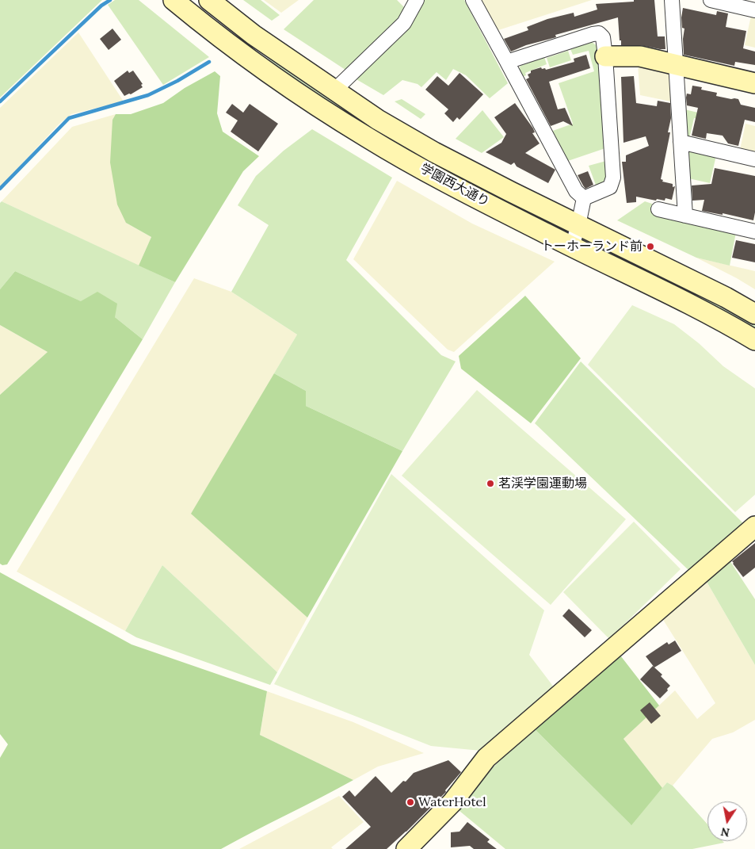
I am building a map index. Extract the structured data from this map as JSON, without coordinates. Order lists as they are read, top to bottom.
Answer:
{
  "streets": {
    "main road": ["学園西大通り"]
  },
  "places": ["トーホーランド前", "茗渓学園運動場", "WaterHotel"],
  "north": "bottom"
}
